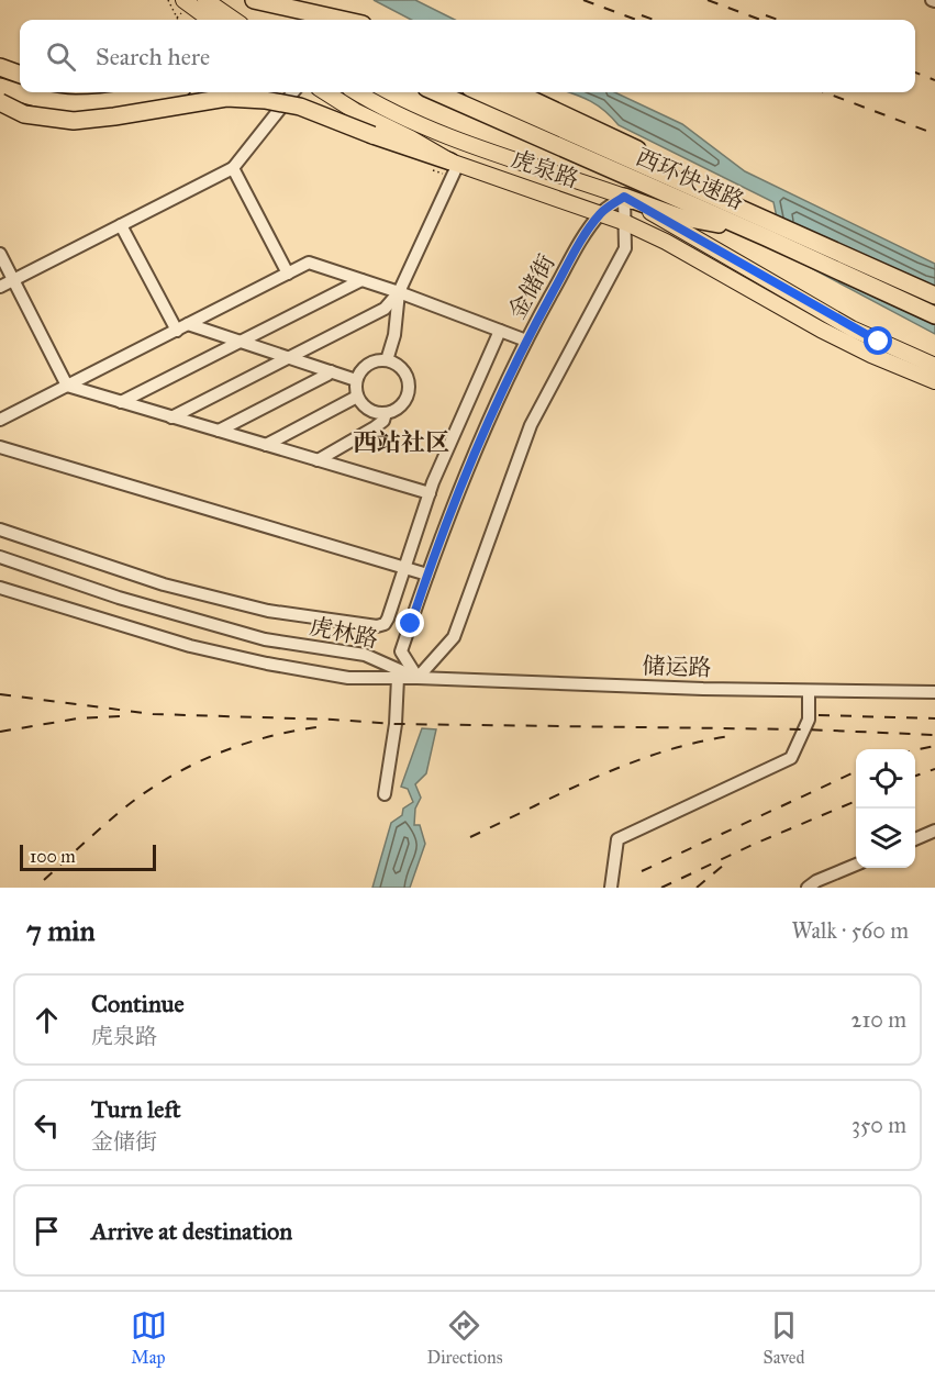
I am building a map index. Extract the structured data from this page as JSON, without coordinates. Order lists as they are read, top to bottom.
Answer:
{
  "streets": {
    "highway": ["西环快速路"],
    "main road": ["虎泉路"],
    "street": ["金储街", "虎林路", "储运路"]
  },
  "crossings": [
    ["虎泉路", "金储街"],
    ["金储街", "虎林路"],
    ["金储街", "储运路"],
    ["虎林路", "储运路"]
  ],
  "districts": ["西站社区"],
  "scale_bar": "100 m",
  "page": {
    "search": "Search here",
    "scale": "100 m",
    "heading": ["7 min", "Walk · 560 m"],
    "list": [
      ["Continue", "虎泉路", "210 m"],
      ["Turn left", "金储街", "350 m"],
      "Arrive at destination"
    ],
    "nav": ["Map", "Directions", "Saved"]
  }
}
